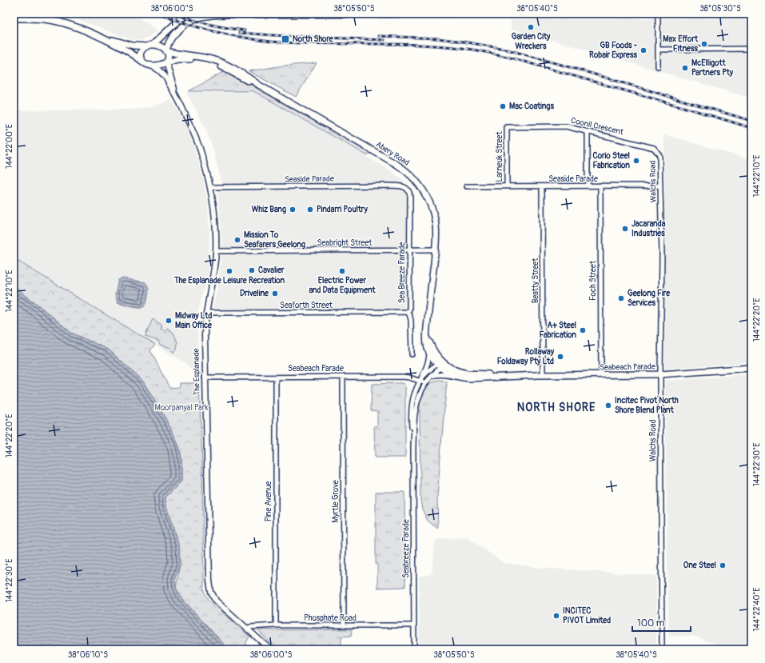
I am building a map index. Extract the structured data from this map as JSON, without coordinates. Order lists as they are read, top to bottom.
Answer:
{
  "streets": {
    "main road": ["Abery Road", "Seabeach Parade"],
    "street": [
      "Coonil Crescent",
      "Larneuk Street",
      "Seaside Parade",
      "Walchs Road",
      "Seabright Street",
      "Sea Breeze Parade",
      "Beatty Street",
      "Foch Street",
      "Seaforth Street",
      "The Esplanade",
      "Pine Avenue",
      "Myrtle Grove",
      "Seabreeze Parade",
      "Phosphate Road"
    ]
  },
  "crossings": [
    ["Coonil Crescent", "Larneuk Street"],
    ["Coonil Crescent", "Walchs Road"],
    ["Abery Road", "Seabright Street"],
    ["Abery Road", "Seabeach Parade"],
    ["Abery Road", "The Esplanade"],
    ["Abery Road", "Seabreeze Parade"],
    ["Larneuk Street", "Seaside Parade"],
    ["Seaside Parade", "Walchs Road"],
    ["Seaside Parade", "Sea Breeze Parade"],
    ["Seaside Parade", "Beatty Street"],
    ["Seaside Parade", "Foch Street"],
    ["Seaside Parade", "The Esplanade"],
    ["Walchs Road", "Seabeach Parade"],
    ["Seabright Street", "Sea Breeze Parade"],
    ["Seabright Street", "The Esplanade"],
    ["Sea Breeze Parade", "Seaforth Street"],
    ["Beatty Street", "Seabeach Parade"],
    ["Foch Street", "Seabeach Parade"],
    ["Seaforth Street", "The Esplanade"],
    ["Seabeach Parade", "The Esplanade"],
    ["Seabeach Parade", "Pine Avenue"],
    ["Seabeach Parade", "Myrtle Grove"],
    ["Seabeach Parade", "Seabreeze Parade"],
    ["The Esplanade", "Phosphate Road"],
    ["Pine Avenue", "Phosphate Road"],
    ["Myrtle Grove", "Phosphate Road"],
    ["Seabreeze Parade", "Phosphate Road"]
  ],
  "districts": ["NORTH SHORE"],
  "parks": ["Moorpanyal Park"],
  "places": {
    "other": [
      "Garden City Wreckers",
      "Max Effort Fitness",
      "GB Foods - Robair Express",
      "McElligott Partners Pty",
      "Mac Coatings",
      "Corio Steel Fabrication",
      "Whiz Bang",
      "Pindarri Poultry",
      "Jacaranda Industries",
      "Mission To Seafarers Geelong",
      "Cavalier",
      "The Esplanade Leisure Recreation",
      "Electric Power and Data Equipment",
      "Driveline",
      "Geelong Fire Services",
      "Midway Ltd Main Office",
      "A+ Steel Fabrication",
      "Rollaway Foldaway Pty Ltd",
      "Incitec Pivot North Shore Blend Plant",
      "One Steel",
      "INCITEC PIVOT Limited"
    ],
    "transit": ["North Shore"]
  },
  "scale_bar": "100 m",
  "coordinates": [
    "38°06'00\"S",
    "38°05'50\"S",
    "38°05'40\"S",
    "38°05'30\"S",
    "144°22'00\"E",
    "144°22'10\"E",
    "144°22'20\"E",
    "144°22'30\"E",
    "144°22'40\"E",
    "38°06'10\"S"
  ]
}
